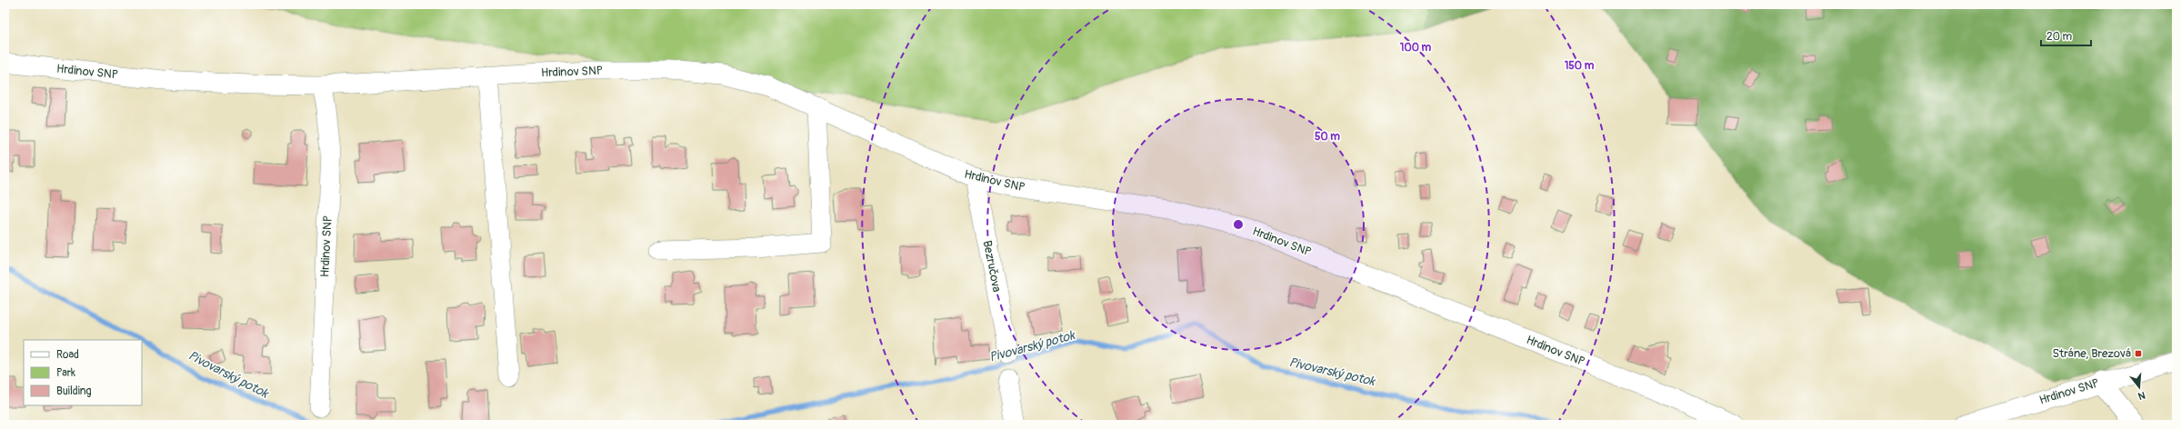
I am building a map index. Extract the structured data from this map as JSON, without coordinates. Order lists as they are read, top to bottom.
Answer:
{
  "streets": {
    "street": ["Hrdinov SNP", "Bezručova"]
  },
  "crossings": [
    ["Hrdinov SNP", "Bezručova"]
  ],
  "water": ["Pivovarský potok"],
  "places": {
    "transit": ["Stráne, Brezová"]
  },
  "legend": ["Road", "Park", "Building"],
  "scale_bar": "20 m",
  "north": "bottom",
  "rings": ["100 m", "150 m", "50 m"]
}
